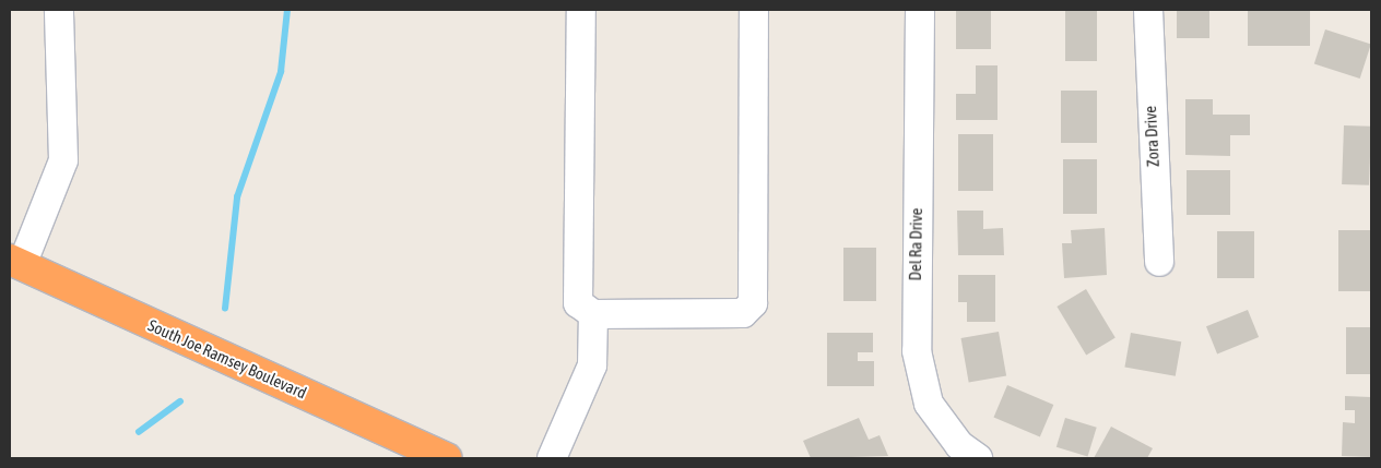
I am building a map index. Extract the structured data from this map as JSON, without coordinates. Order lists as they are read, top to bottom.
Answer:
{
  "streets": {
    "highway": ["South Joe Ramsey Boulevard"],
    "street": ["Zora Drive", "Del Ra Drive"]
  }
}
